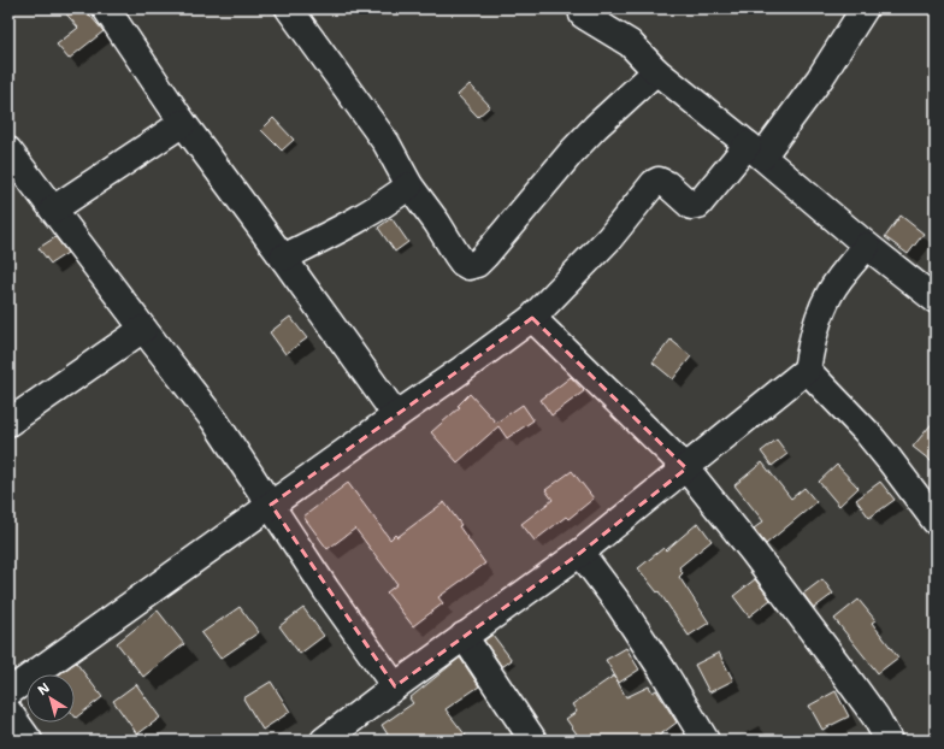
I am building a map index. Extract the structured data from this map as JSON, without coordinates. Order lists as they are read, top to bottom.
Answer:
{
  "north": "top left"
}
